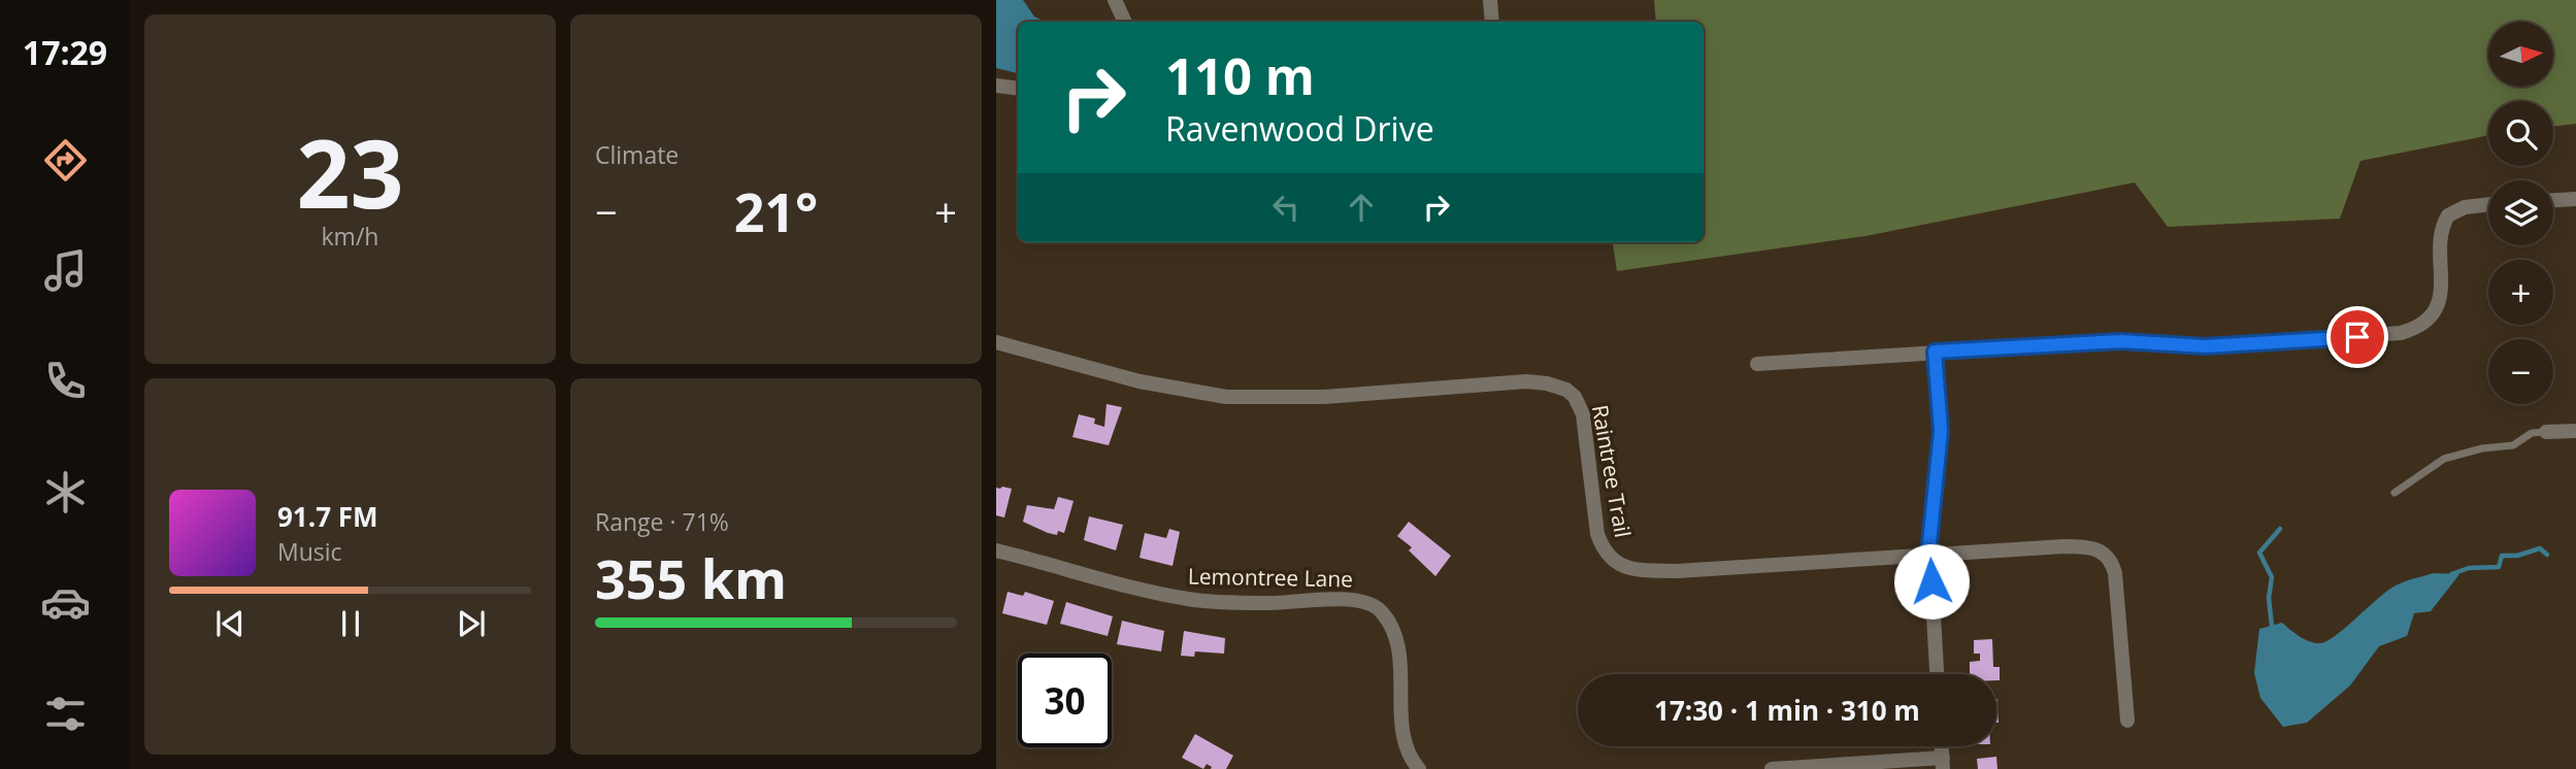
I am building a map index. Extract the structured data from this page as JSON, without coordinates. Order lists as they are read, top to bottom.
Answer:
{
  "streets": {
    "street": ["Raintree Trail", "Lemontree Lane"]
  },
  "north": "right",
  "page": {
    "tabs": "17:29",
    "tile": [
      ["23", "km/h"],
      "Climate",
      ["Range · 71%", "355 km"]
    ],
    "map_buttons": ["+", "−"],
    "turn": ["110 m", "Ravenwood Drive"],
    "heat": ["−", "21°", "+"],
    "song": ["91.7 FM", "Music"],
    "limit": "30",
    "trip": "17:30 · 1 min · 310 m"
  }
}
